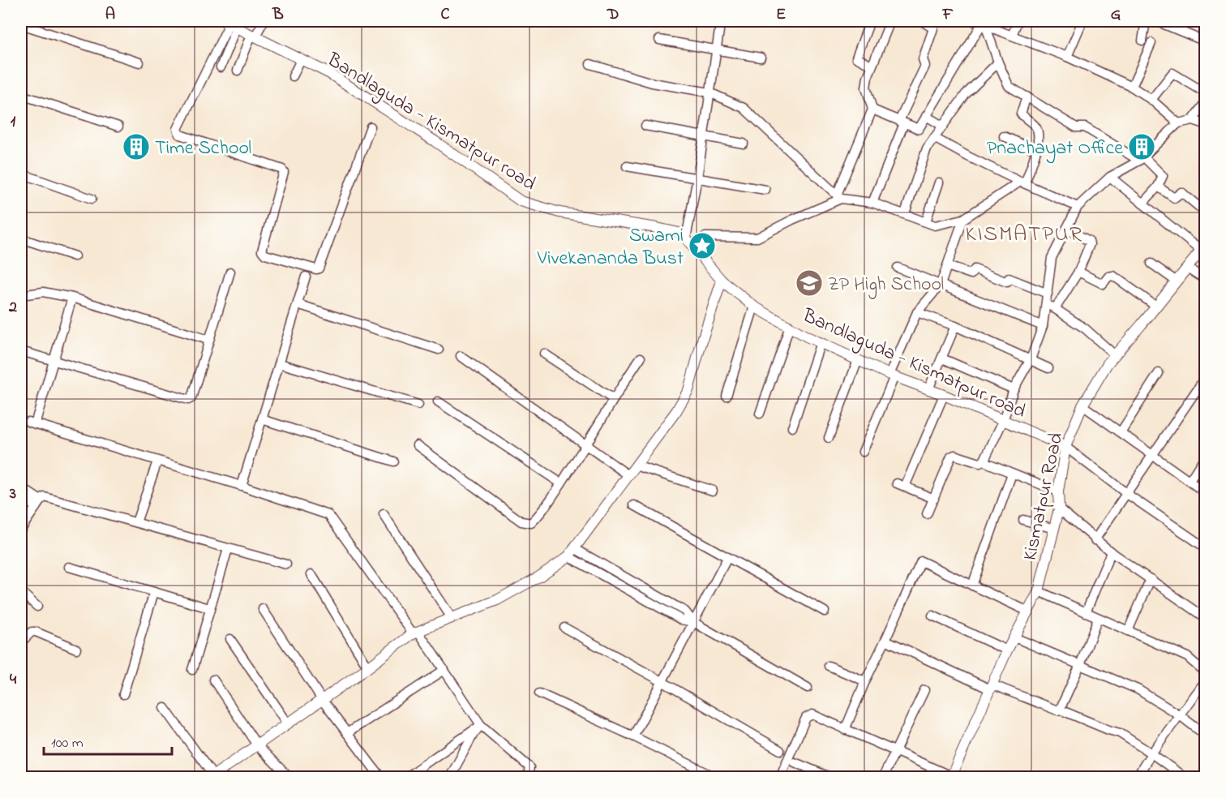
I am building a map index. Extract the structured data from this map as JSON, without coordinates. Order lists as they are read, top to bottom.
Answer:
{
  "streets": {
    "street": ["Bandlaguda - Kismatpur road", "Kismatpur Road"]
  },
  "crossings": [
    ["Bandlaguda - Kismatpur road", "Kismatpur Road"]
  ],
  "districts": ["KISMATPUR"],
  "places": {
    "building": ["Time School", "Pnachayat Office"],
    "place": ["Swami Vivekananda Bust"],
    "school or university": ["ZP High School"]
  },
  "scale_bar": "100 m",
  "grid": {
    "columns": [
      "A",
      "B",
      "C",
      "D",
      "E",
      "F",
      "G"
    ],
    "rows": [
      "1",
      "2",
      "3",
      "4"
    ]
  }
}
